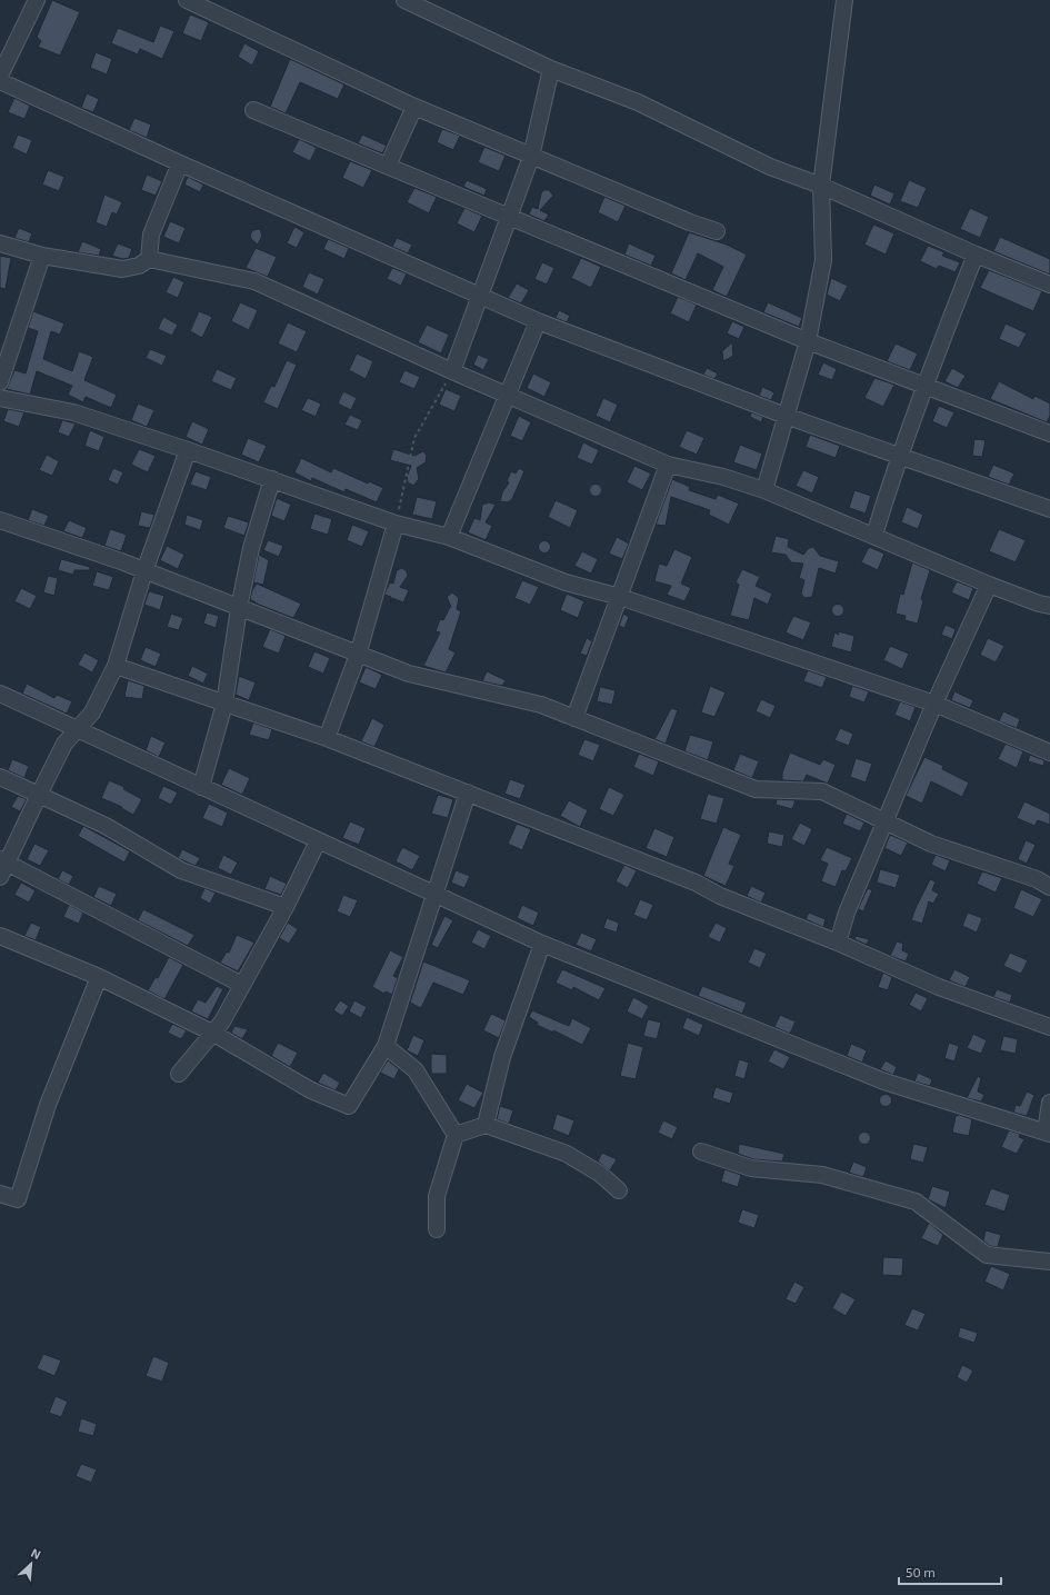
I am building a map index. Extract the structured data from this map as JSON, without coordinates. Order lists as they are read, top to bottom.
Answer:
{
  "scale_bar": "50 m",
  "north": "top right"
}
